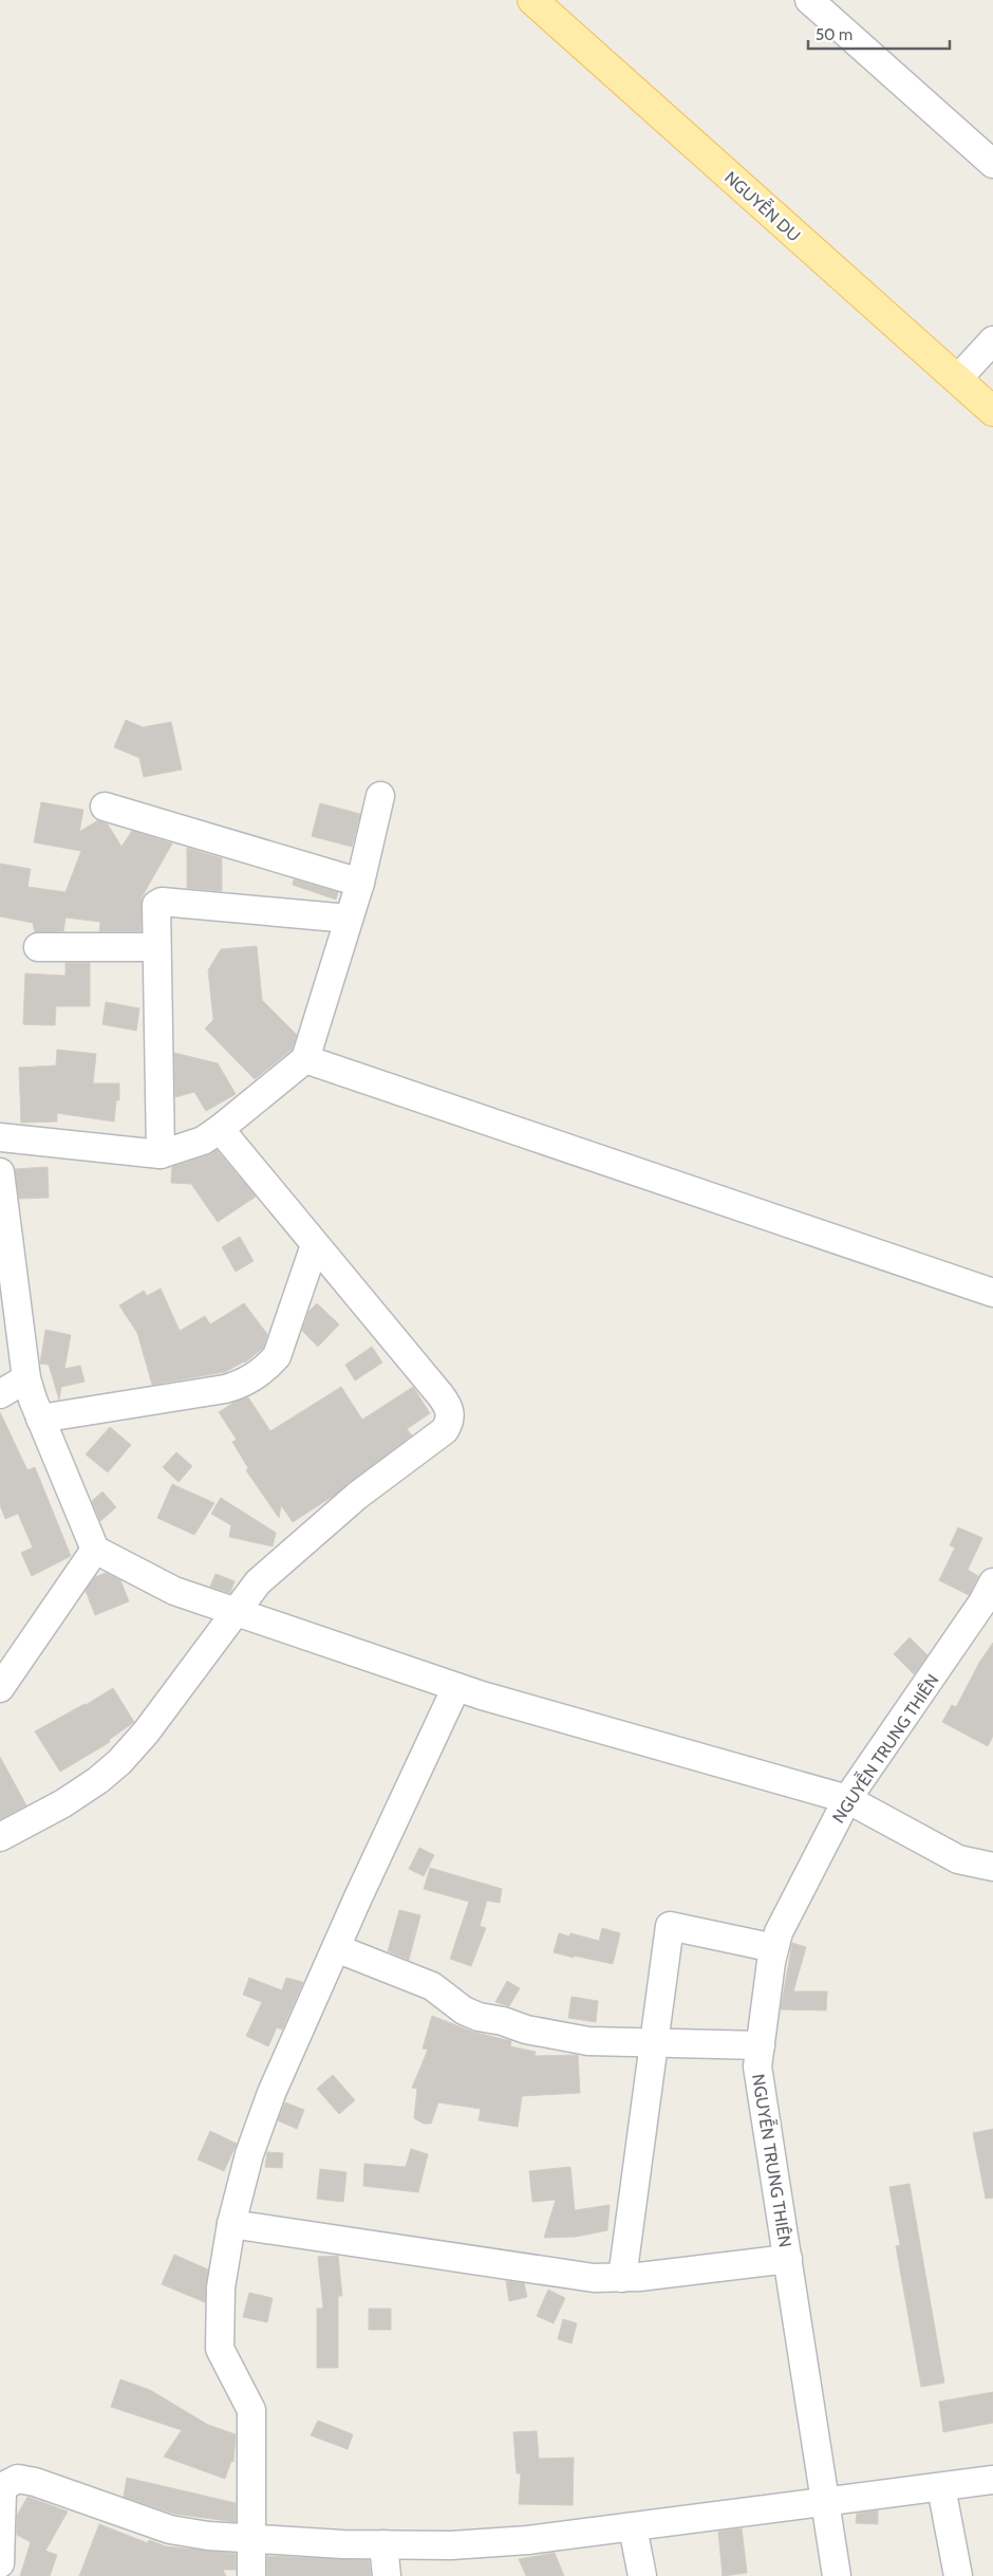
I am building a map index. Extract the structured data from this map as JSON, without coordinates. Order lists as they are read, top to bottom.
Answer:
{
  "streets": {
    "main road": ["NGUYỄN DU"],
    "street": ["NGUYỄN TRUNG THIÊN"]
  },
  "scale_bar": "50 m"
}
